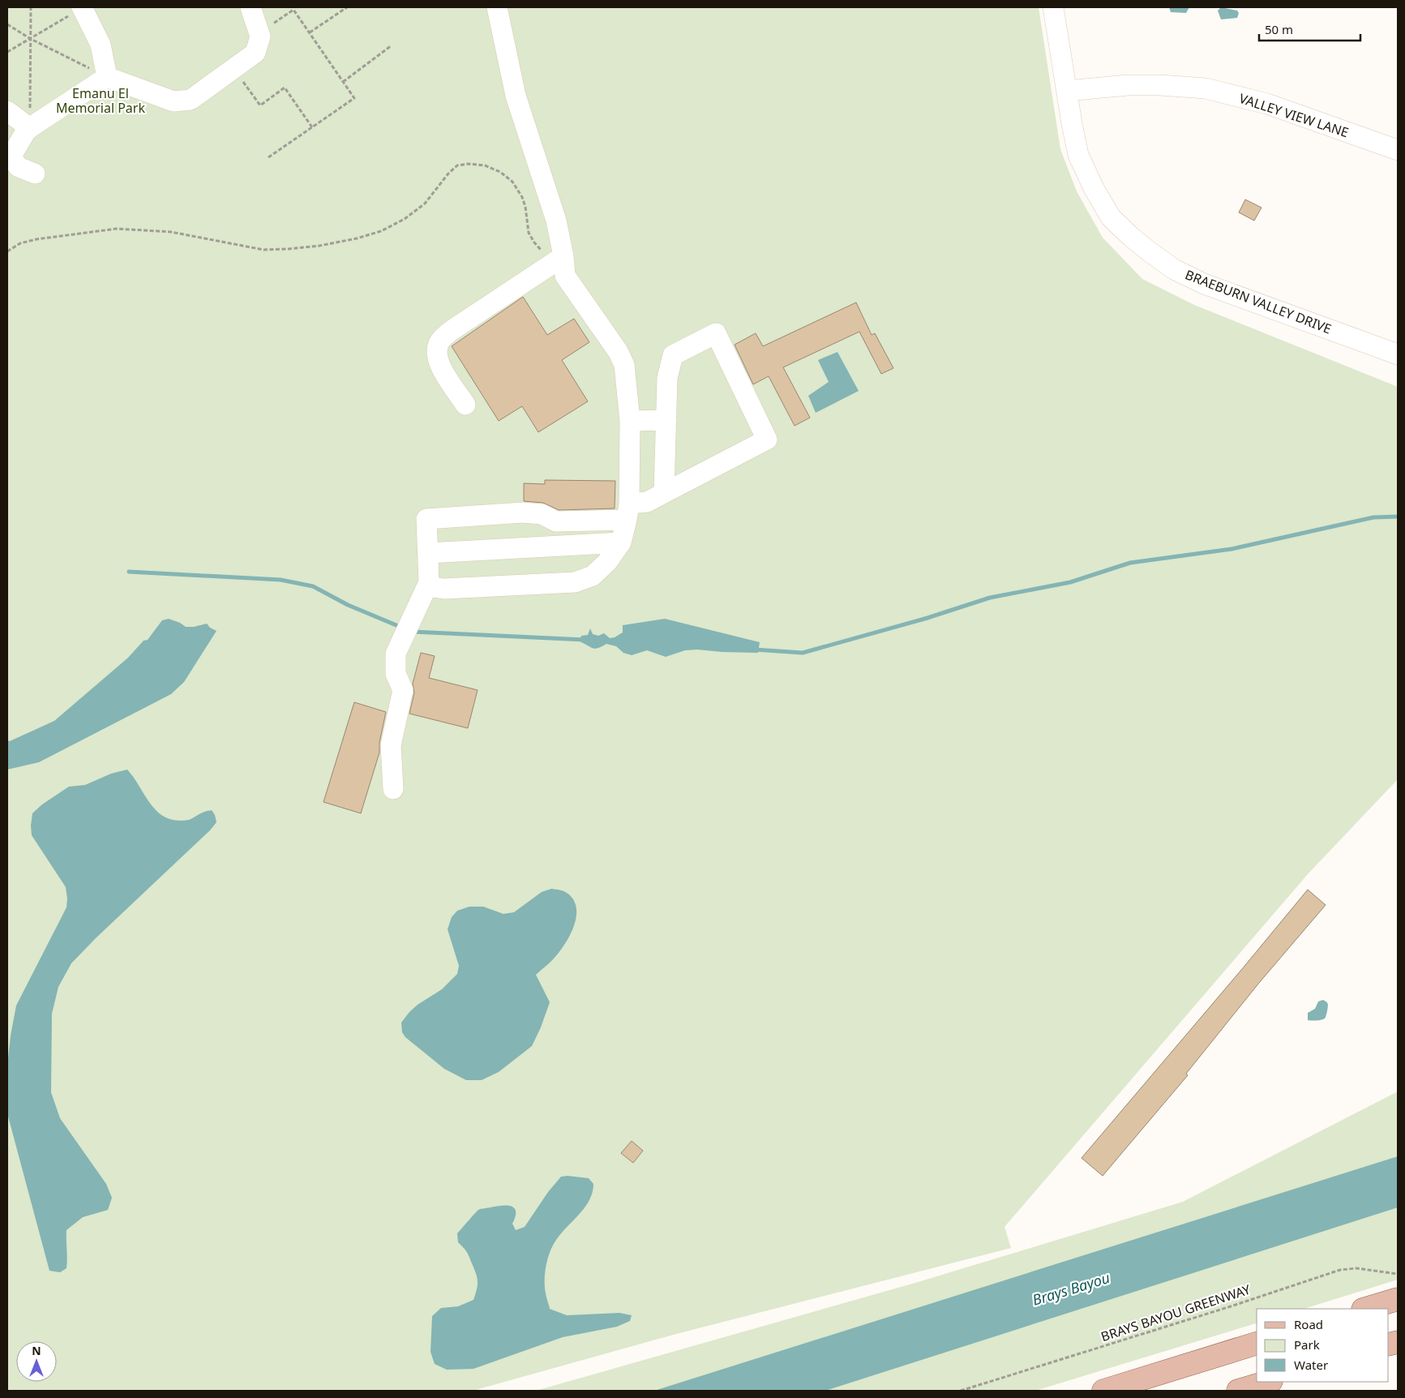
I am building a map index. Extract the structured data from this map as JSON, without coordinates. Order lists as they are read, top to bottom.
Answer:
{
  "streets": {
    "street": ["VALLEY VIEW LANE", "BRAEBURN VALLEY DRIVE"],
    "path": ["BRAYS BAYOU GREENWAY"]
  },
  "crossings": [
    ["VALLEY VIEW LANE", "BRAEBURN VALLEY DRIVE"]
  ],
  "water": ["Brays Bayou"],
  "parks": ["Emanu El Memorial Park"],
  "legend": ["Road", "Park", "Water"],
  "scale_bar": "50 m",
  "north": "top"
}
